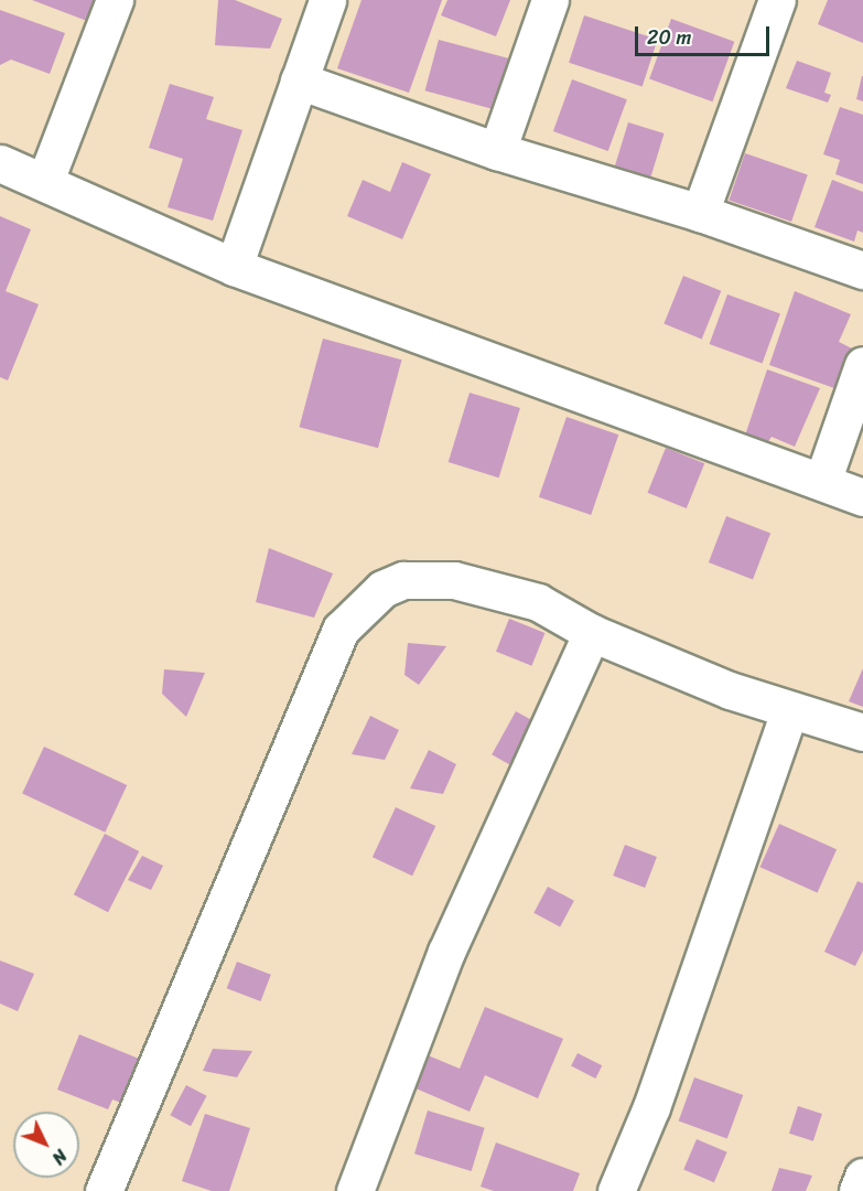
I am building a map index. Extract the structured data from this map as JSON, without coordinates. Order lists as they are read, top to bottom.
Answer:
{
  "scale_bar": "20 m",
  "north": "bottom right"
}
